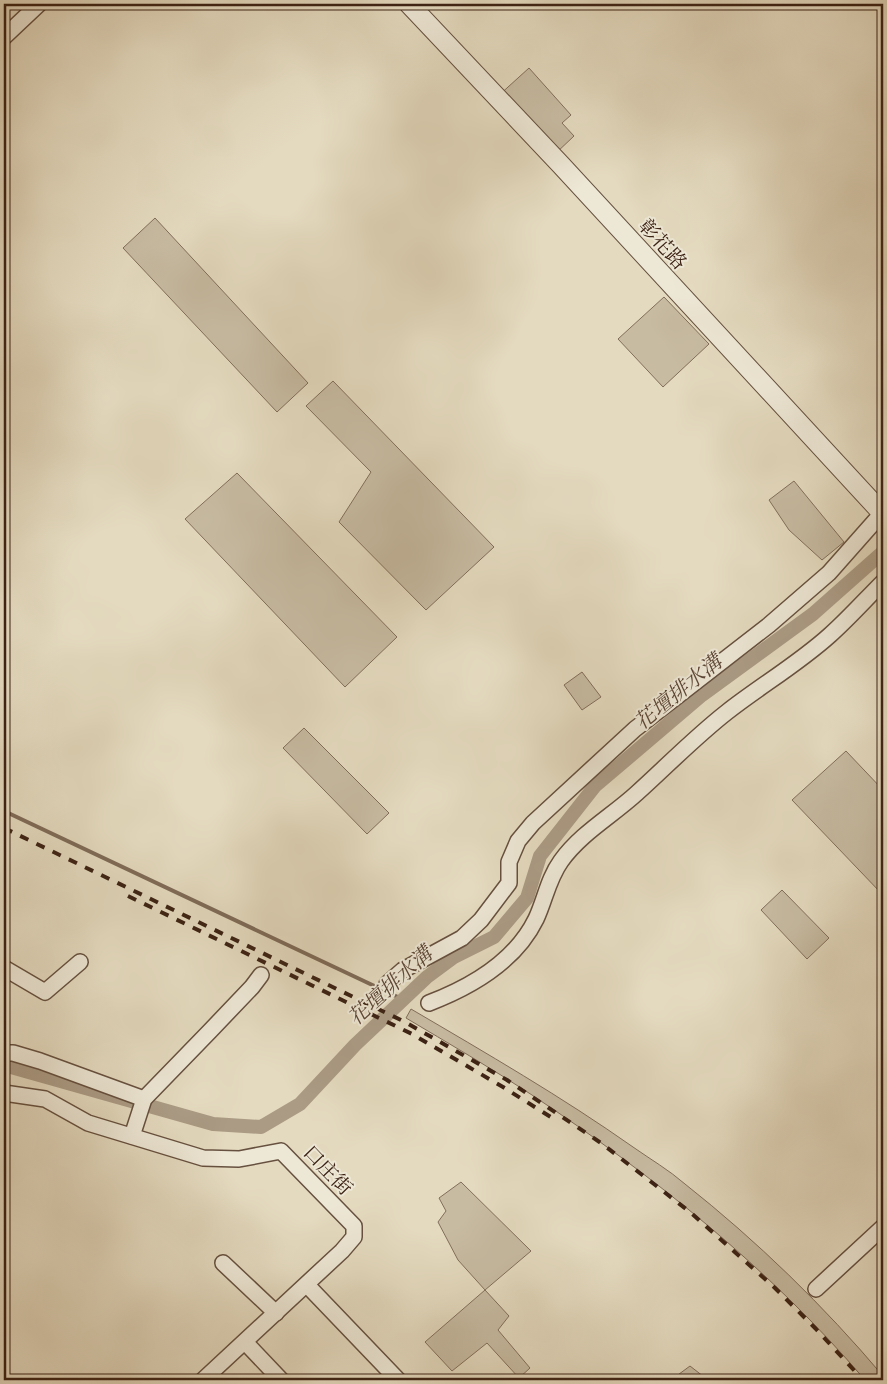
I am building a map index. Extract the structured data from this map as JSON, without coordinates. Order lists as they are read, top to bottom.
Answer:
{
  "streets": {
    "street": ["彰花路", "口庄街"]
  },
  "water": ["花壇排水溝"]
}
